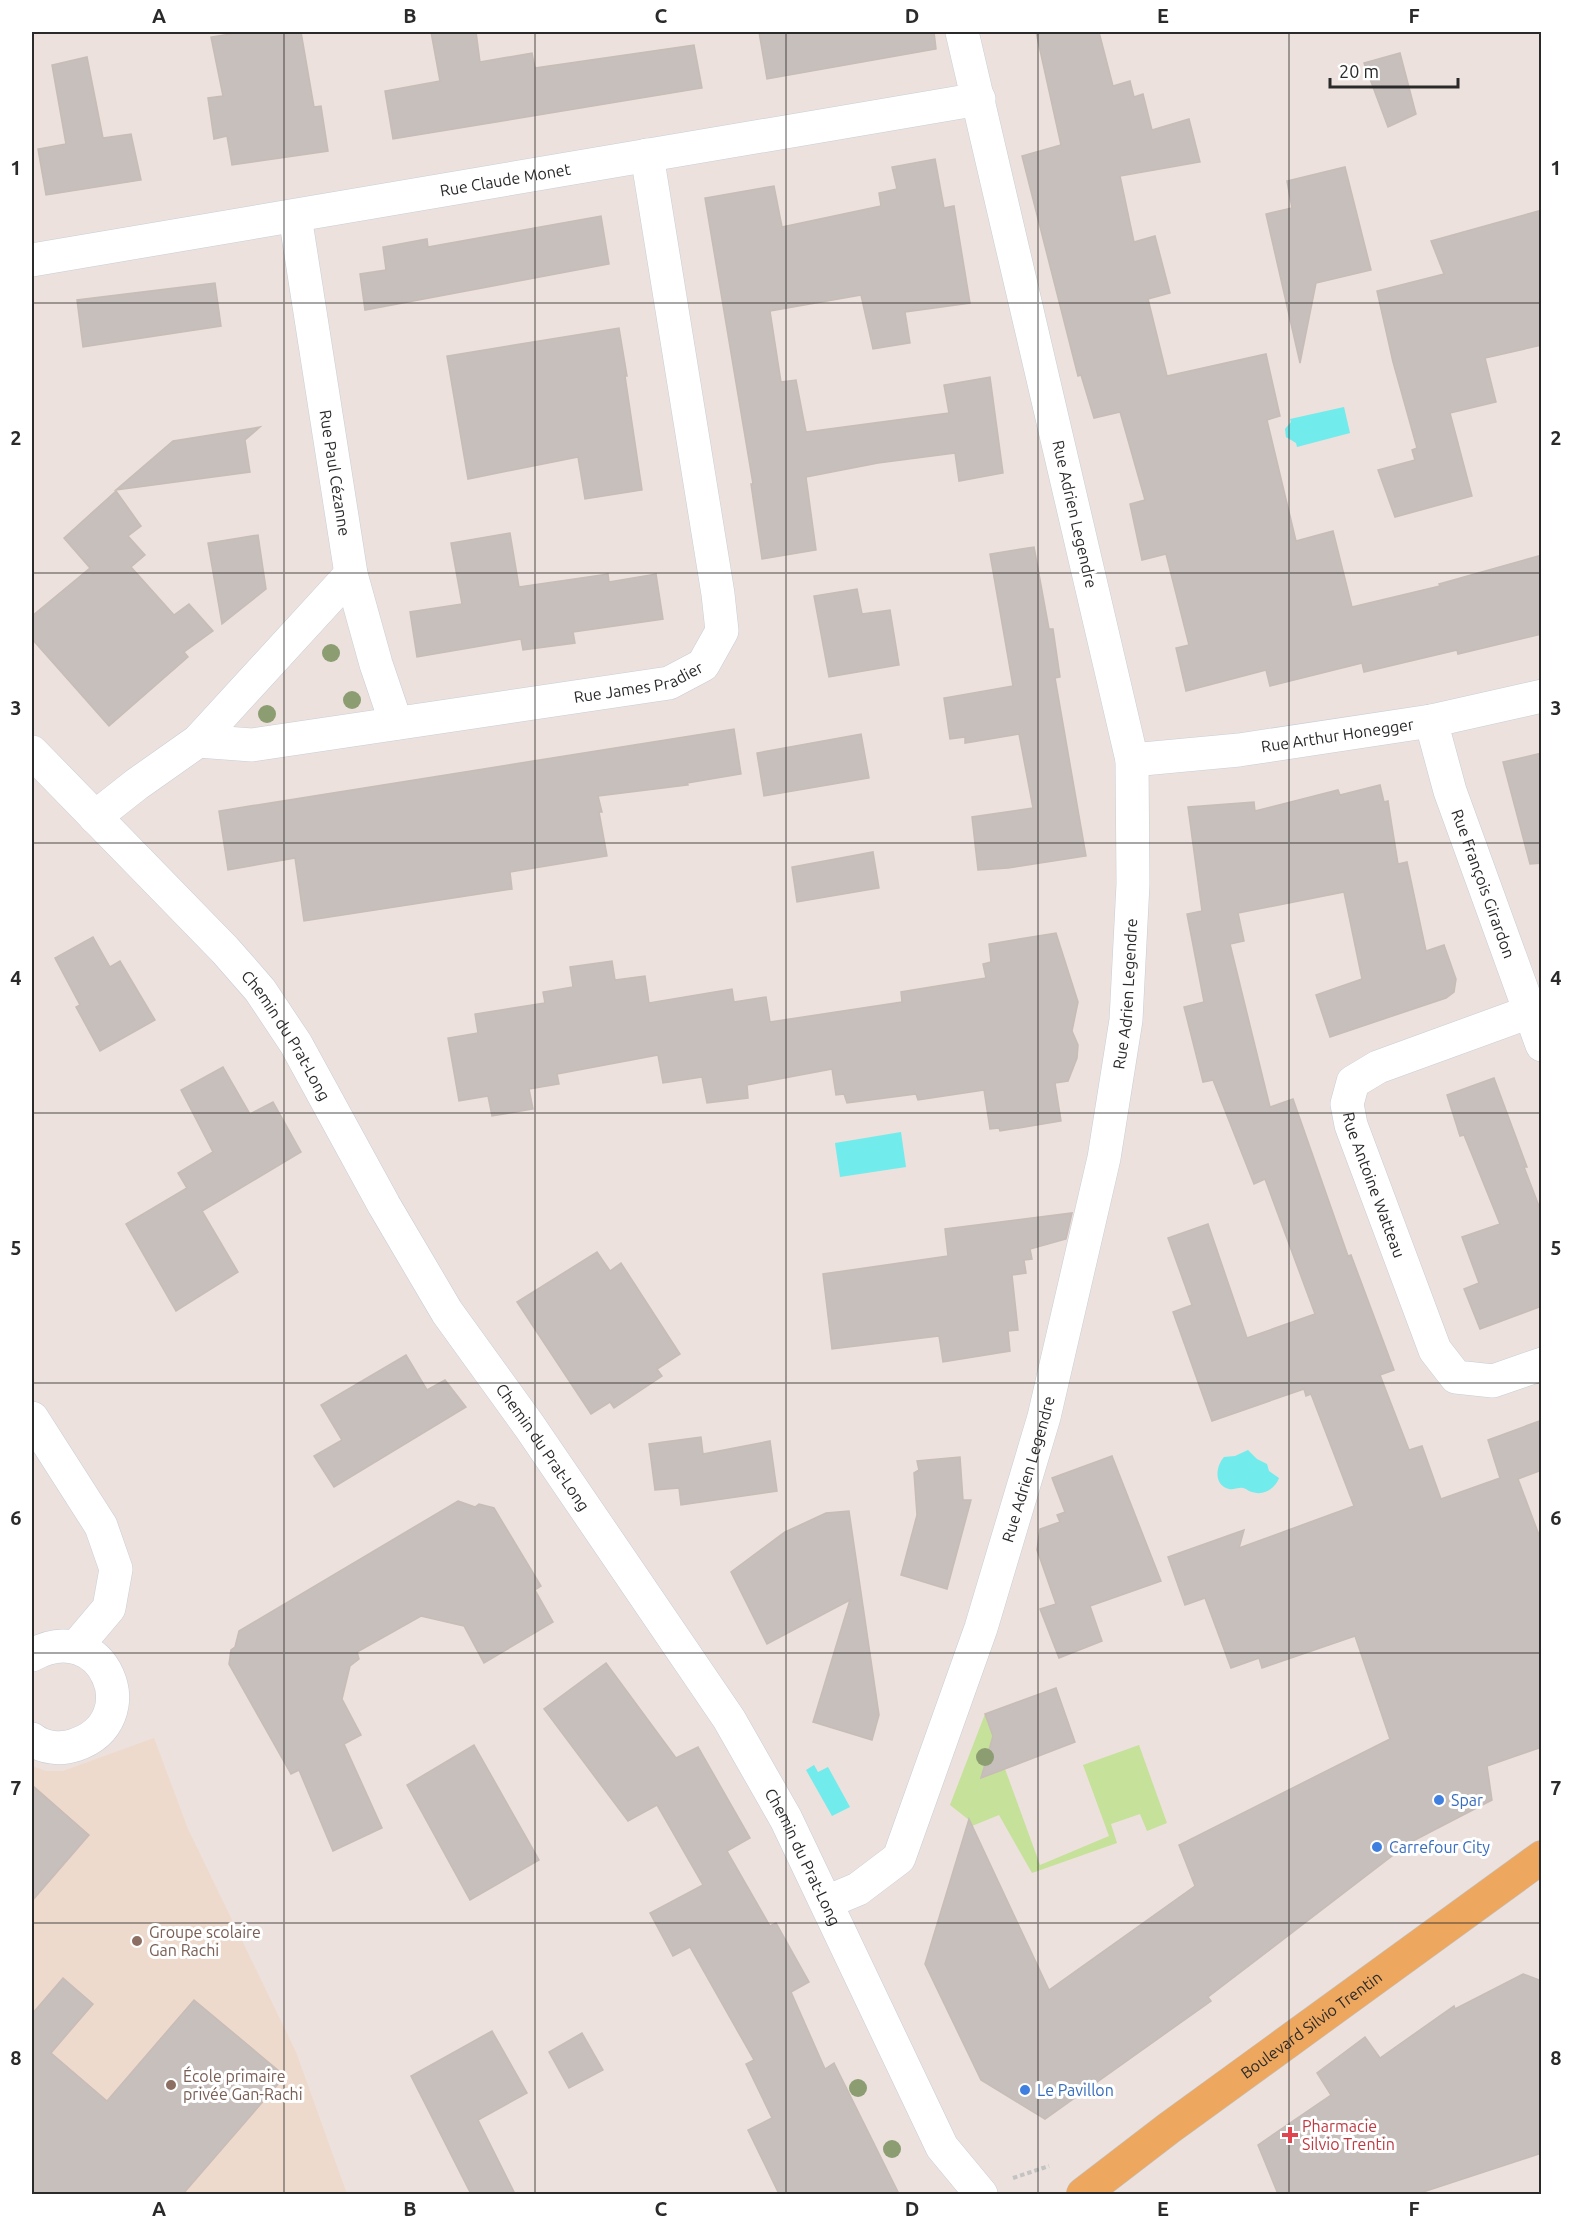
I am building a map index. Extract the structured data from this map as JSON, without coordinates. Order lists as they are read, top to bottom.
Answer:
{
  "streets": {
    "main road": ["Boulevard Silvio Trentin"],
    "street": [
      "Rue Claude Monet",
      "Rue Paul Cézanne",
      "Rue Adrien Legendre",
      "Rue James Pradier",
      "Rue Arthur Honegger",
      "Rue François Girardon",
      "Chemin du Prat-Long",
      "Rue Antoine Watteau"
    ]
  },
  "crossings": [
    ["Rue Claude Monet", "Rue Paul Cézanne"],
    ["Rue Claude Monet", "Rue Adrien Legendre"],
    ["Rue Claude Monet", "Rue James Pradier"],
    ["Rue Paul Cézanne", "Rue James Pradier"],
    ["Rue Adrien Legendre", "Rue Arthur Honegger"],
    ["Rue Adrien Legendre", "Chemin du Prat-Long"],
    ["Rue Arthur Honegger", "Rue François Girardon"],
    ["Rue François Girardon", "Rue Antoine Watteau"]
  ],
  "places": {
    "other": [
      "Spar",
      "Carrefour City",
      "Groupe scolaire Gan Rachi",
      "École primaire privée Gan-Rachi",
      "Le Pavillon"
    ],
    "health": ["Pharmacie Silvio Trentin"]
  },
  "scale_bar": "20 m",
  "grid": {
    "columns": [
      "A",
      "B",
      "C",
      "D",
      "E",
      "F"
    ],
    "rows": [
      "1",
      "2",
      "3",
      "4",
      "5",
      "6",
      "7",
      "8"
    ]
  }
}
